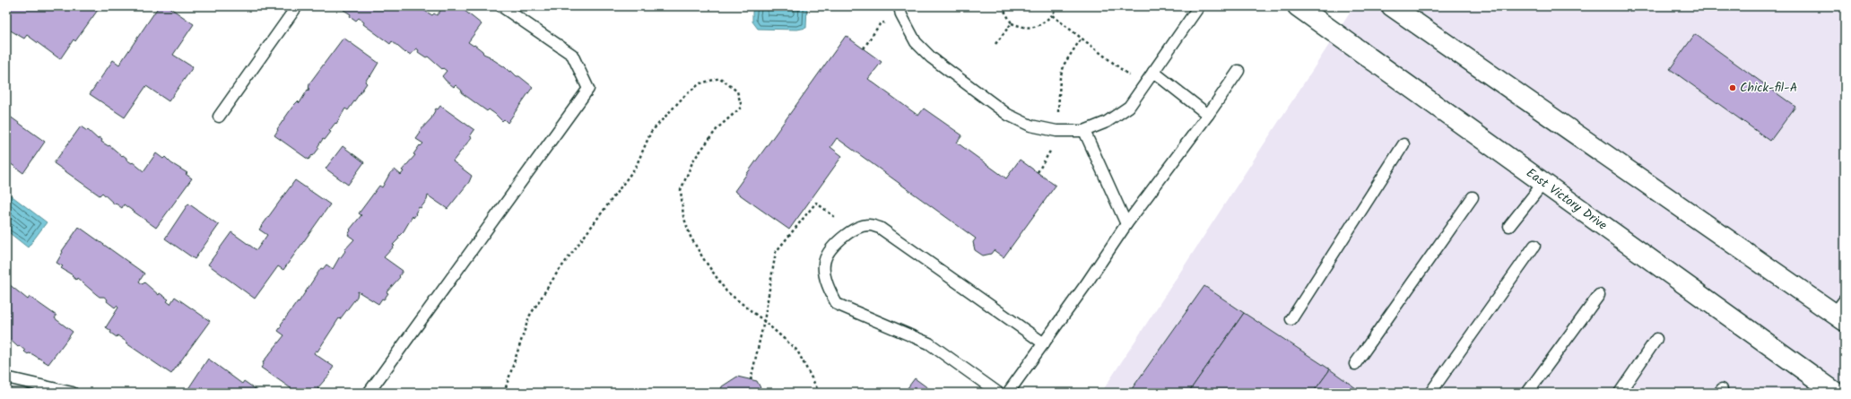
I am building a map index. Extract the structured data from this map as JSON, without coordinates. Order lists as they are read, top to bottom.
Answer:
{
  "streets": {
    "main road": ["East Victory Drive"]
  },
  "places": ["Chick-fil-A"]
}
